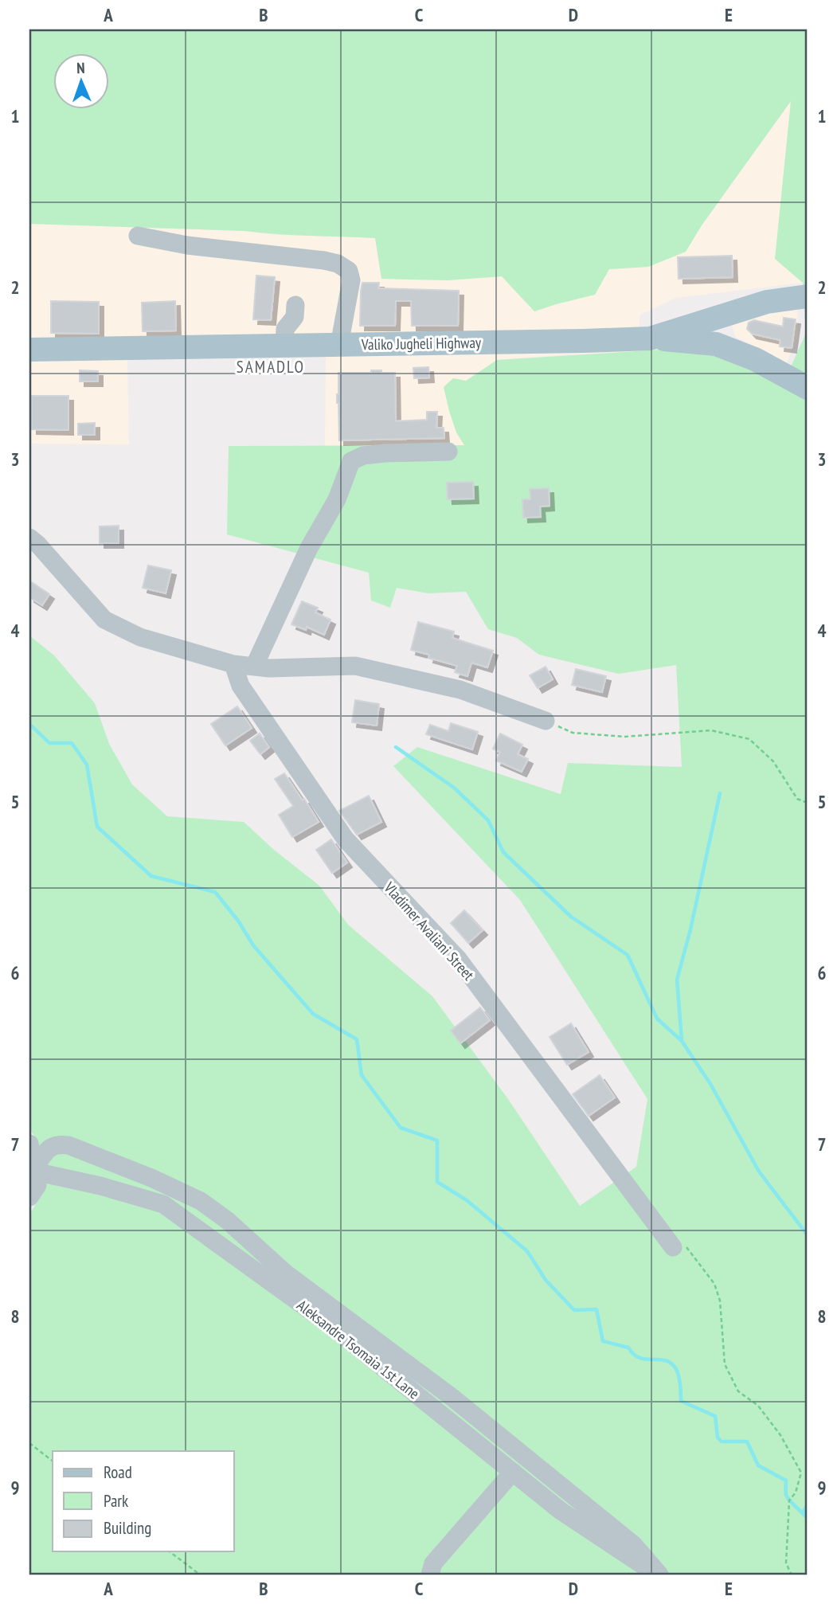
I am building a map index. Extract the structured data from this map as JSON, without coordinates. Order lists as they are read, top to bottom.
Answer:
{
  "streets": {
    "main road": ["Valiko Jugheli Highway"],
    "street": ["Vladimer Avaliani Street", "Aleksandre Tsomaia 1st Lane"]
  },
  "districts": ["SAMADLO"],
  "legend": ["Road", "Park", "Building"],
  "north": "top",
  "grid": {
    "columns": [
      "A",
      "B",
      "C",
      "D",
      "E"
    ],
    "rows": [
      "1",
      "2",
      "3",
      "4",
      "5",
      "6",
      "7",
      "8",
      "9"
    ]
  }
}
